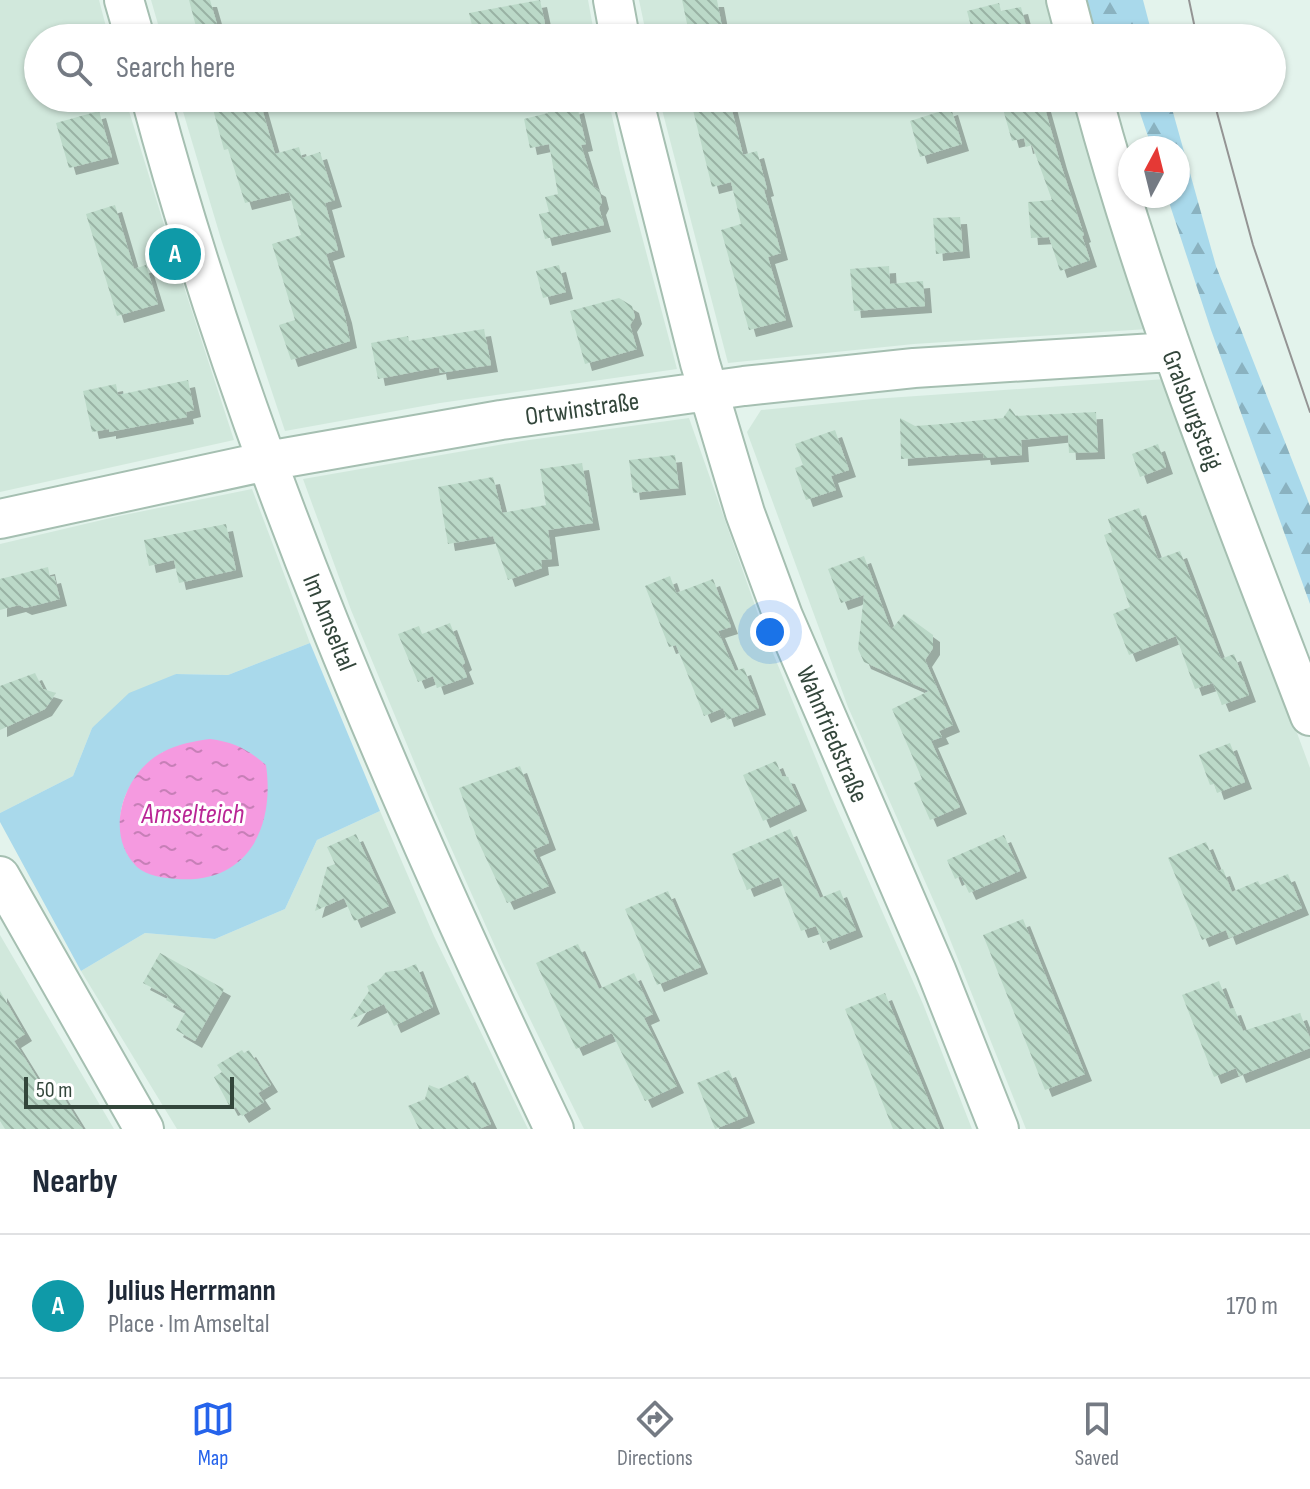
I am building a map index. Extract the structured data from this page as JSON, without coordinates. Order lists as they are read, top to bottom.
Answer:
{
  "streets": {
    "street": [
      "Ortwinstraße",
      "Gralsburgsteig",
      "Im Amseltal",
      "Wahnfriedstraße"
    ]
  },
  "crossings": [
    ["Ortwinstraße", "Gralsburgsteig"],
    ["Ortwinstraße", "Im Amseltal"],
    ["Ortwinstraße", "Wahnfriedstraße"]
  ],
  "water": ["Amselteich"],
  "scale_bar": "50 m",
  "north": "top",
  "page": {
    "search": "Search here",
    "pins": "A",
    "scale": "50 m",
    "heading": "Nearby",
    "list": [
      {
        "mark": "A",
        "name": "Julius Herrmann",
        "note": "Place · Im Amseltal",
        "value": "170 m"
      }
    ],
    "nav": ["Map", "Directions", "Saved"]
  }
}
